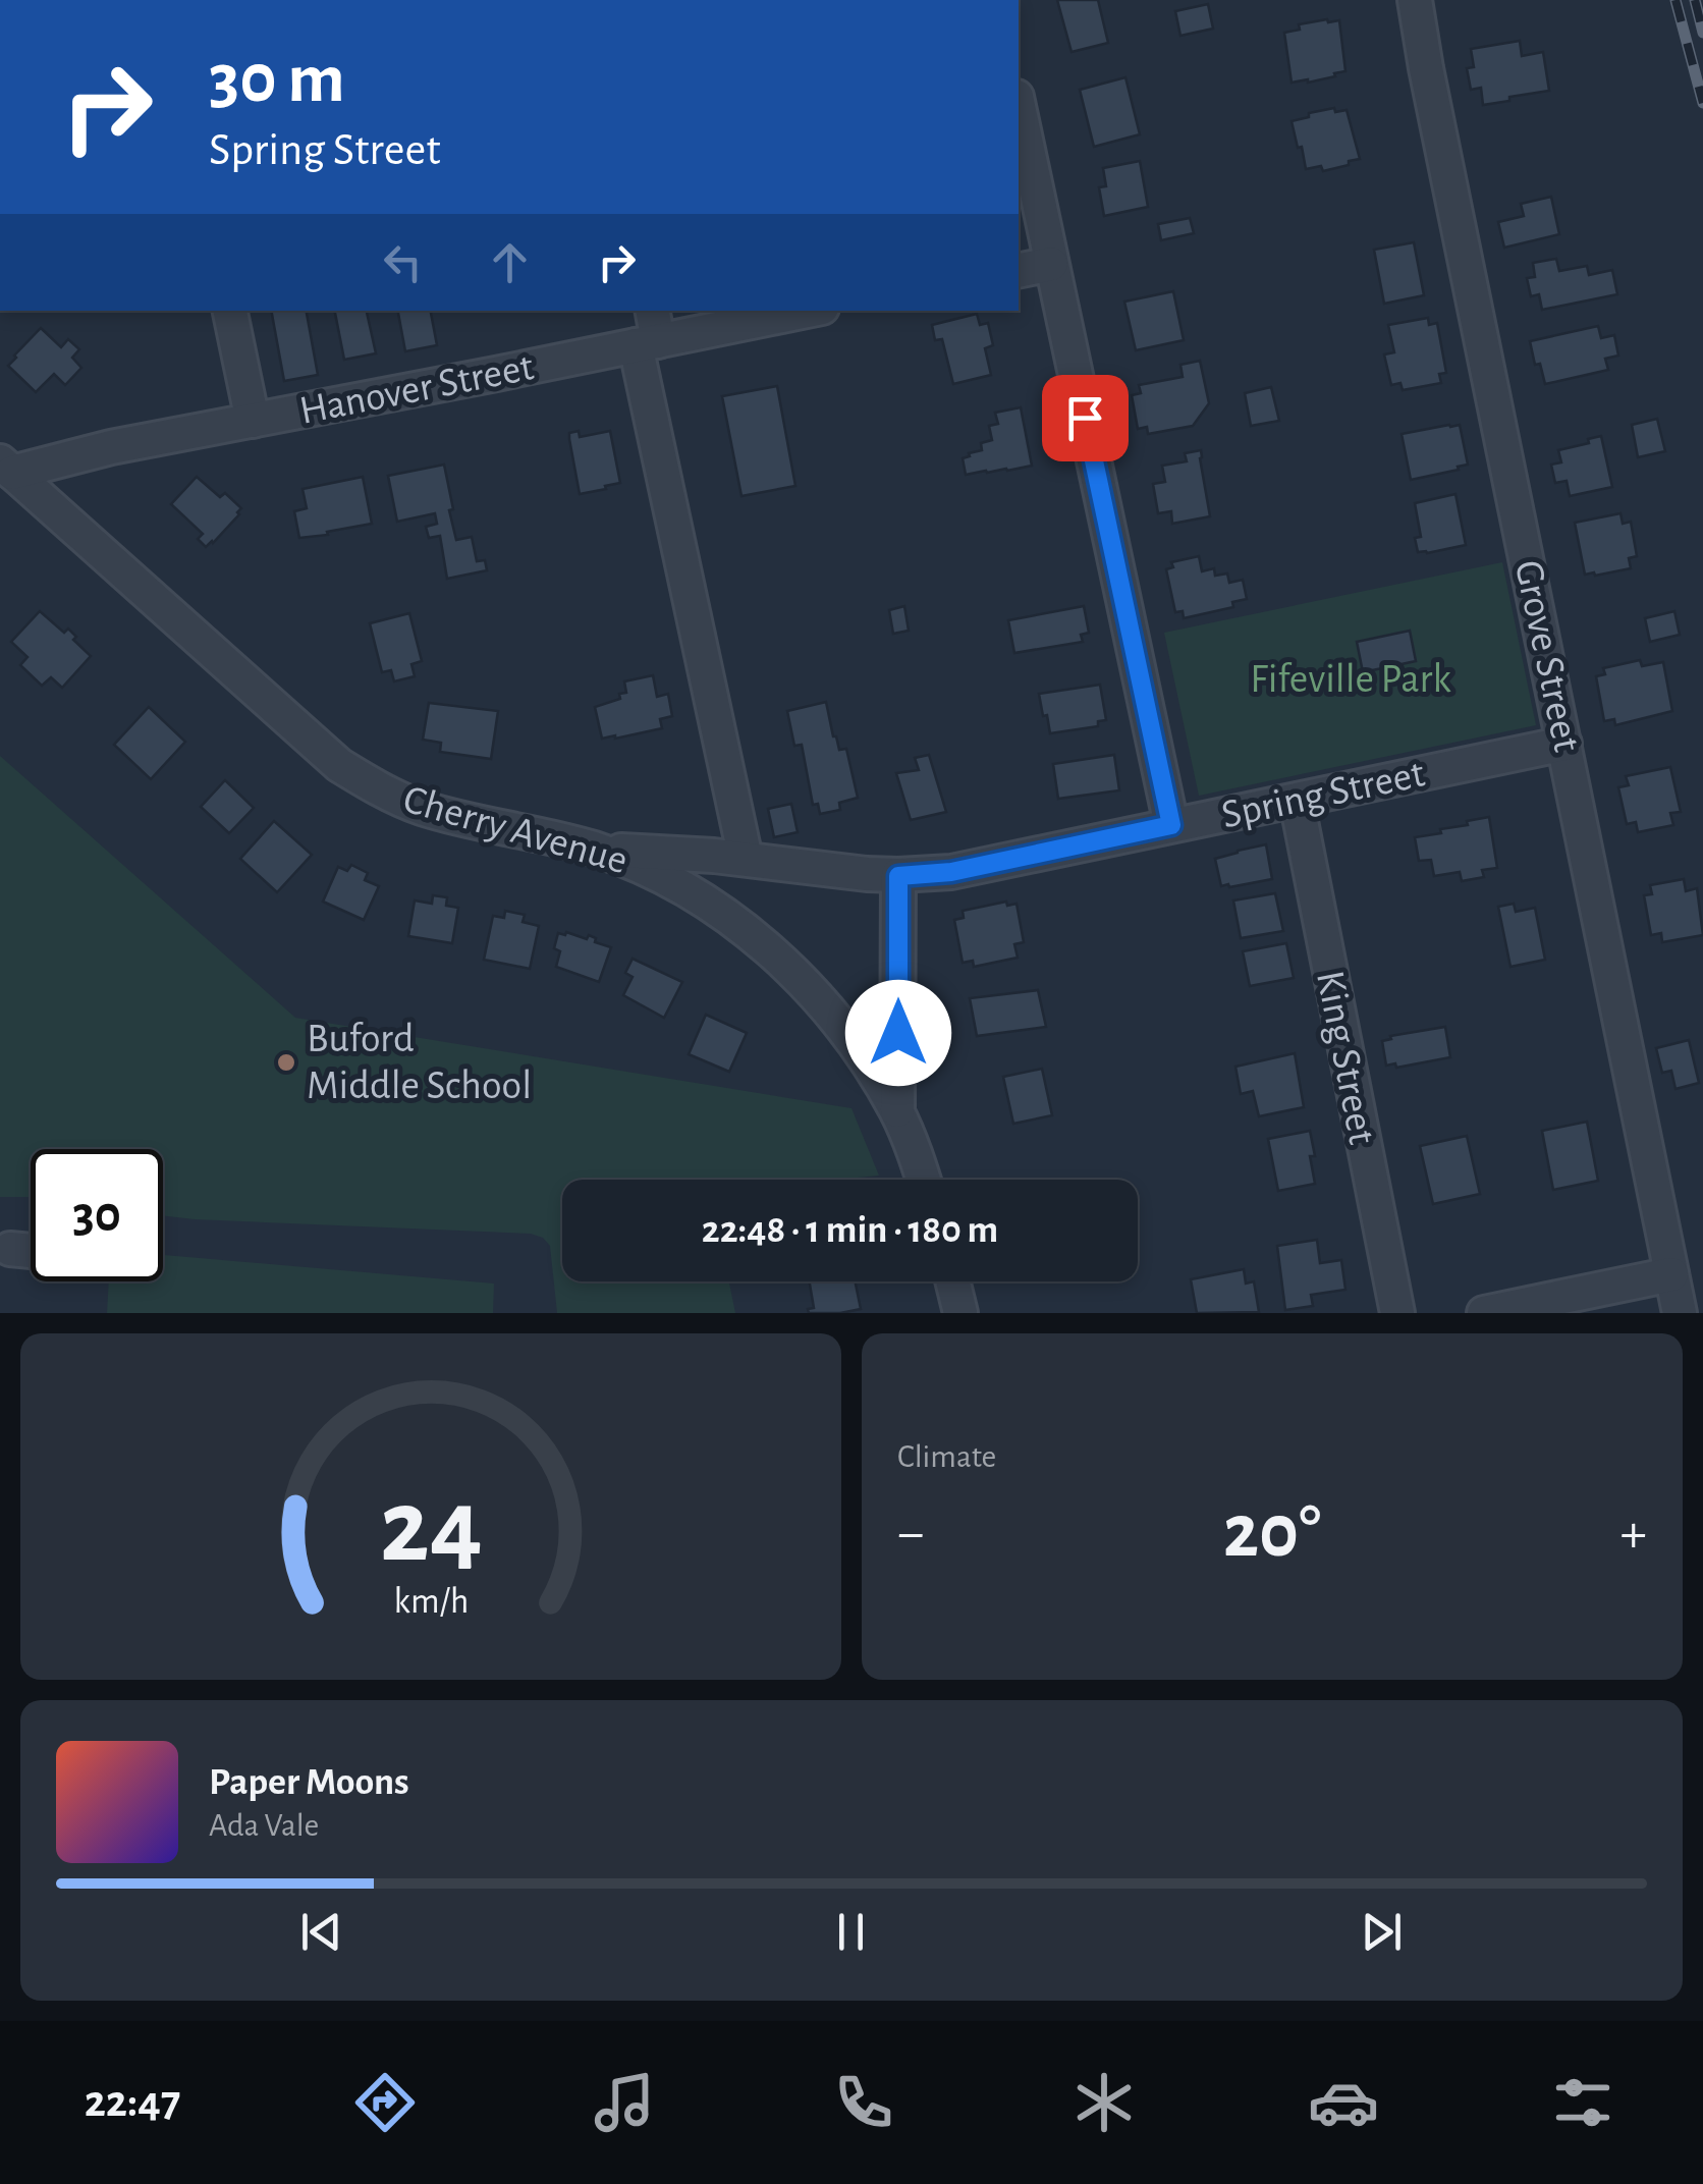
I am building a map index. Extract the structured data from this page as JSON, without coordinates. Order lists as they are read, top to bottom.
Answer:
{
  "streets": {
    "street": [
      "Hanover Street",
      "Grove Street",
      "Spring Street",
      "Cherry Avenue",
      "King Street"
    ]
  },
  "crossings": [
    ["Hanover Street", "Cherry Avenue"],
    ["Grove Street", "Spring Street"],
    ["Spring Street", "Cherry Avenue"],
    ["Spring Street", "King Street"]
  ],
  "parks": ["Fifeville Park"],
  "places": ["Buford Middle School"],
  "page": {
    "turn": ["30 m", "Spring Street"],
    "limit": "30",
    "trip": "22:48 · 1 min · 180 m",
    "tile": "Climate",
    "heat": ["−", "20°", "+"],
    "song": ["Paper Moons", "Ada Vale"],
    "tabs": "22:47",
    "gauge": ["24", "km/h"]
  }
}
